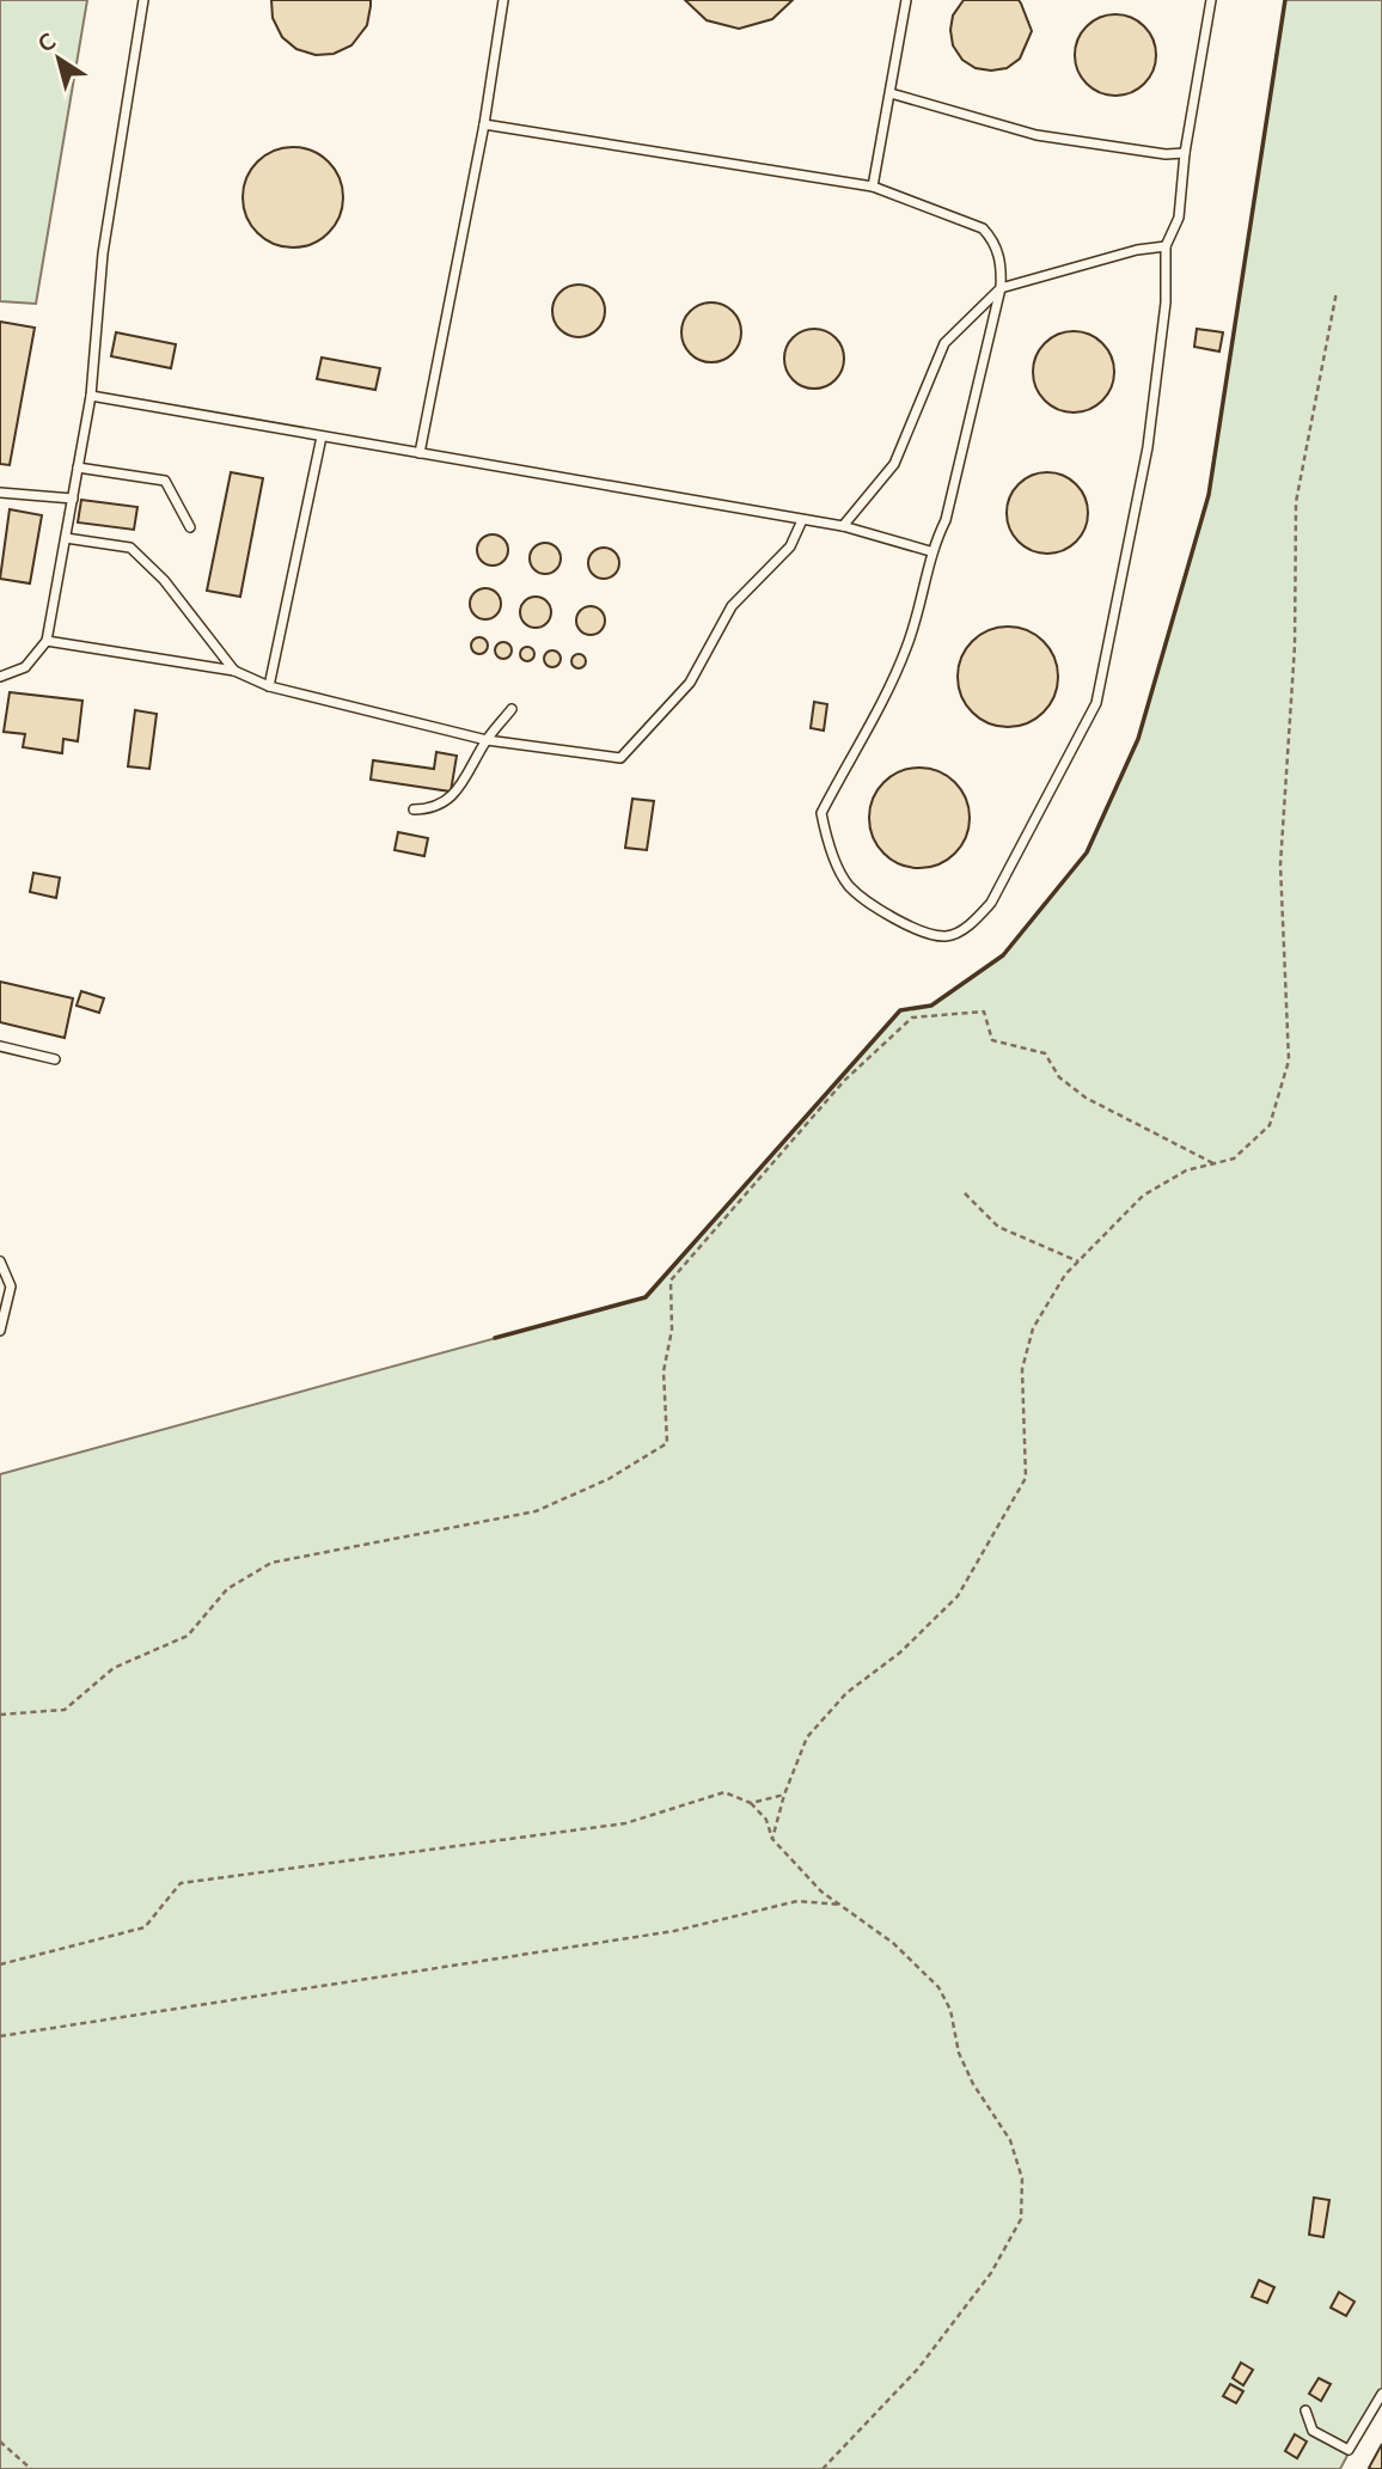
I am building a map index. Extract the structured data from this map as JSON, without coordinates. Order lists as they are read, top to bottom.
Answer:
{
  "north": "top left"
}
